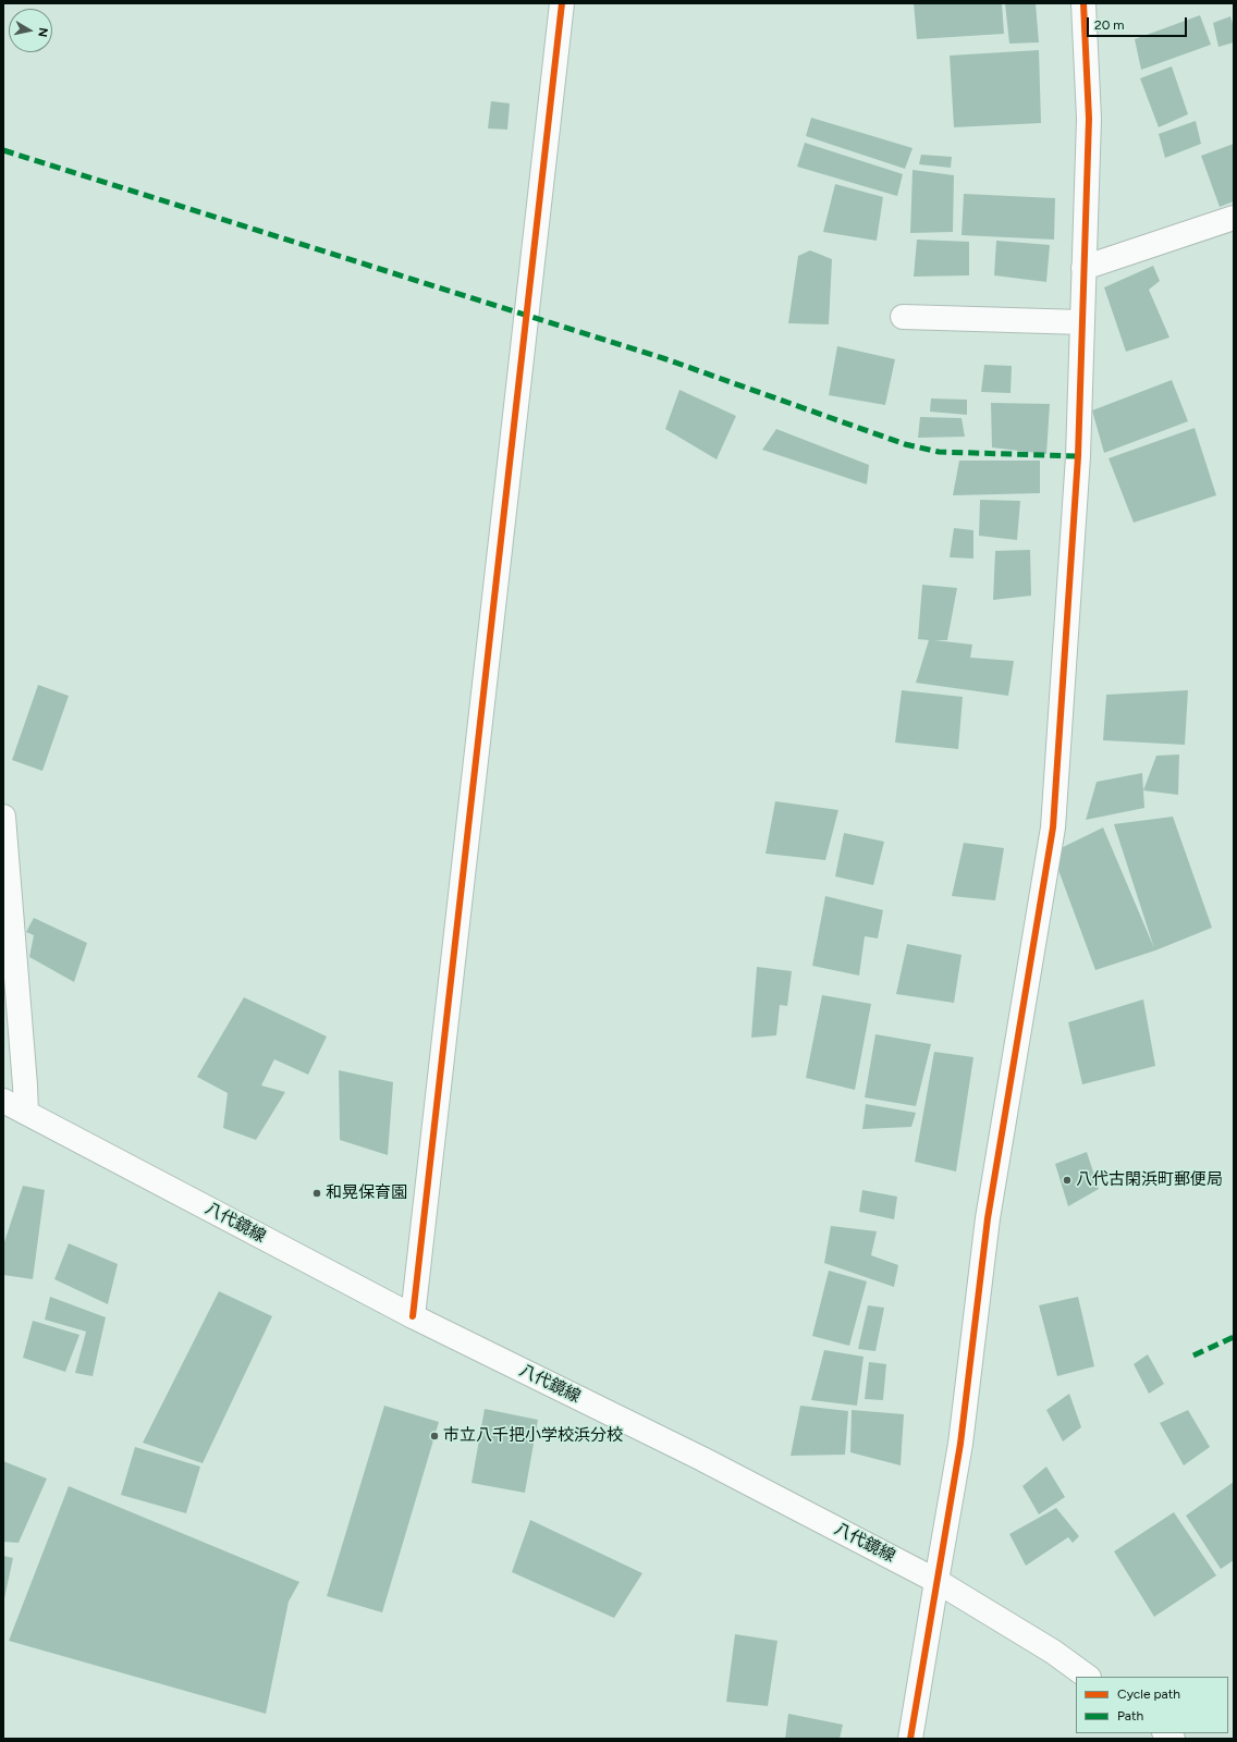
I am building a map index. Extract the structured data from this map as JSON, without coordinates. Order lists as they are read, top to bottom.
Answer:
{
  "streets": {
    "street": ["八代鏡線"]
  },
  "places": ["八代古閑浜町郵便局", "和晃保育園", "市立八千把小学校浜分校"],
  "legend": ["Cycle path", "Path"],
  "scale_bar": "20 m",
  "north": "right"
}
